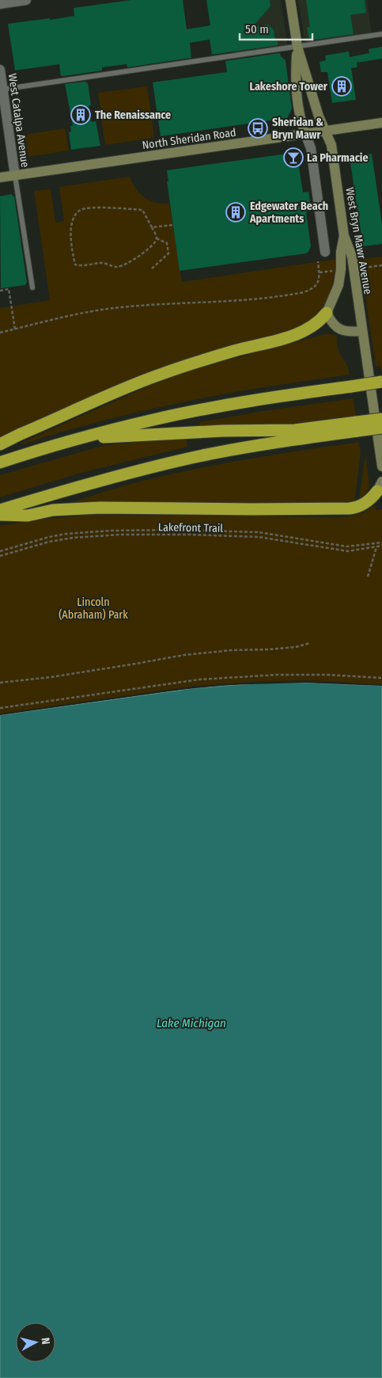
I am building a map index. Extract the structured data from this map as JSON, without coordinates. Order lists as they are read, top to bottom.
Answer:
{
  "streets": {
    "main road": ["North Sheridan Road", "West Bryn Mawr Avenue"],
    "street": ["West Catalpa Avenue"],
    "path": ["Lakefront Trail"]
  },
  "crossings": [
    ["West Catalpa Avenue", "North Sheridan Road"],
    ["North Sheridan Road", "West Bryn Mawr Avenue"]
  ],
  "water": ["Lake Michigan"],
  "parks": ["Lincoln (Abraham) Park"],
  "places": {
    "building": ["Lakeshore Tower", "The Renaissance", "Edgewater Beach Apartments"],
    "bus stop": ["Sheridan & Bryn Mawr"],
    "bar": ["La Pharmacie"]
  },
  "scale_bar": "50 m",
  "north": "right"
}
